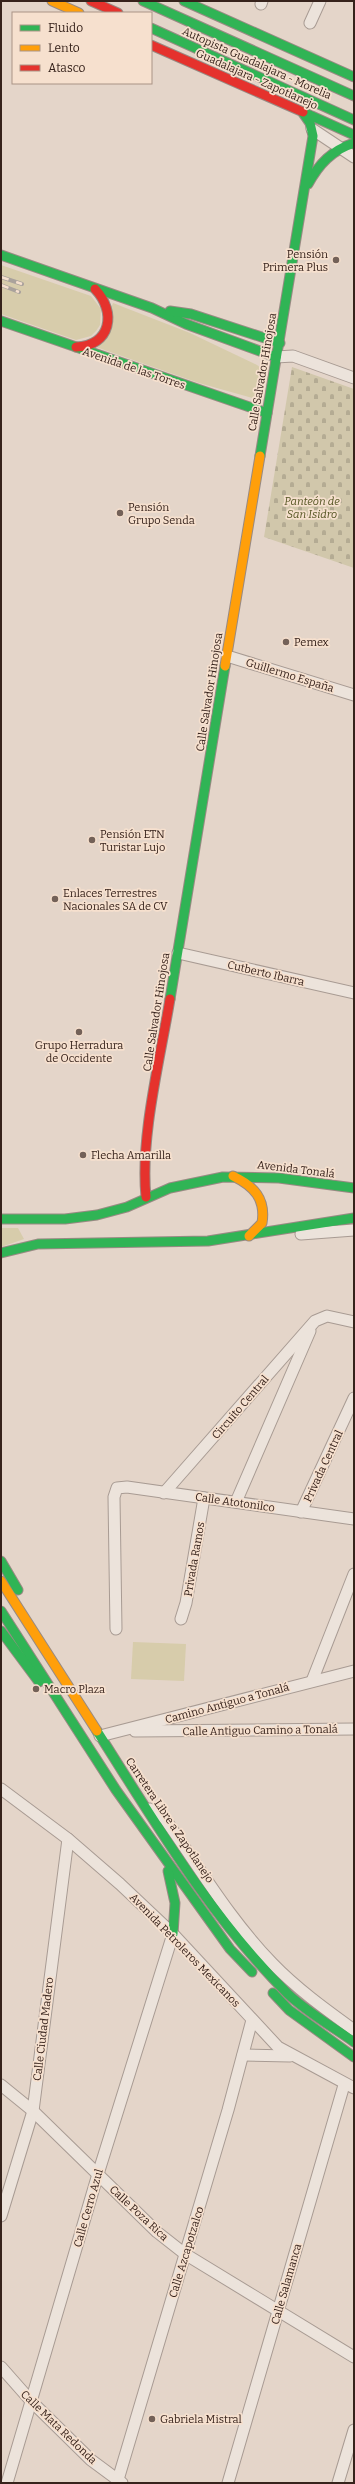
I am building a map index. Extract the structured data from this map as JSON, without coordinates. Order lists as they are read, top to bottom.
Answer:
{
  "streets": {
    "main road": [
      "Autopista Guadalajara - Morelia",
      "Guadalajara - Zapotlanejo",
      "Avenida de las Torres",
      "Calle Salvador Hinojosa",
      "Avenida Tonalá",
      "Carretera Libre a Zapotlanejo"
    ],
    "street": [
      "Guillermo España",
      "Cutberto Ibarra",
      "Circuito Central",
      "Privada Central",
      "Calle Atotonilco",
      "Privada Ramos",
      "Camino Antiguo a Tonalá",
      "Calle Antiguo Camino a Tonalá",
      "Avenida Petroleros Mexicanos",
      "Calle Ciudad Madero",
      "Calle Cerro Azul",
      "Calle Poza Rica",
      "Calle Azcapotzalco",
      "Calle Salamanca",
      "Calle Mata Redonda"
    ]
  },
  "crossings": [
    ["Avenida de las Torres", "Calle Salvador Hinojosa"],
    ["Calle Salvador Hinojosa", "Guillermo España"],
    ["Calle Salvador Hinojosa", "Cutberto Ibarra"],
    ["Calle Salvador Hinojosa", "Avenida Tonalá"],
    ["Circuito Central", "Calle Atotonilco"],
    ["Privada Central", "Calle Atotonilco"],
    ["Calle Atotonilco", "Privada Ramos"],
    ["Camino Antiguo a Tonalá", "Calle Antiguo Camino a Tonalá"],
    ["Camino Antiguo a Tonalá", "Carretera Libre a Zapotlanejo"],
    ["Avenida Petroleros Mexicanos", "Calle Ciudad Madero"],
    ["Avenida Petroleros Mexicanos", "Calle Cerro Azul"],
    ["Avenida Petroleros Mexicanos", "Calle Azcapotzalco"],
    ["Avenida Petroleros Mexicanos", "Calle Salamanca"],
    ["Calle Ciudad Madero", "Calle Poza Rica"],
    ["Calle Cerro Azul", "Calle Poza Rica"],
    ["Calle Cerro Azul", "Calle Mata Redonda"],
    ["Calle Poza Rica", "Calle Azcapotzalco"],
    ["Calle Poza Rica", "Calle Salamanca"],
    ["Calle Azcapotzalco", "Calle Mata Redonda"]
  ],
  "parks": ["Panteón de San Isidro"],
  "places": [
    "Pensión Primera Plus",
    "Pensión Grupo Senda",
    "Pemex",
    "Pensión ETN Turistar Lujo",
    "Enlaces Terrestres Nacionales SA de CV",
    "Grupo Herradura de Occidente",
    "Flecha Amarilla",
    "Macro Plaza",
    "Gabriela Mistral"
  ],
  "legend": ["Fluido", "Lento", "Atasco"]
}
